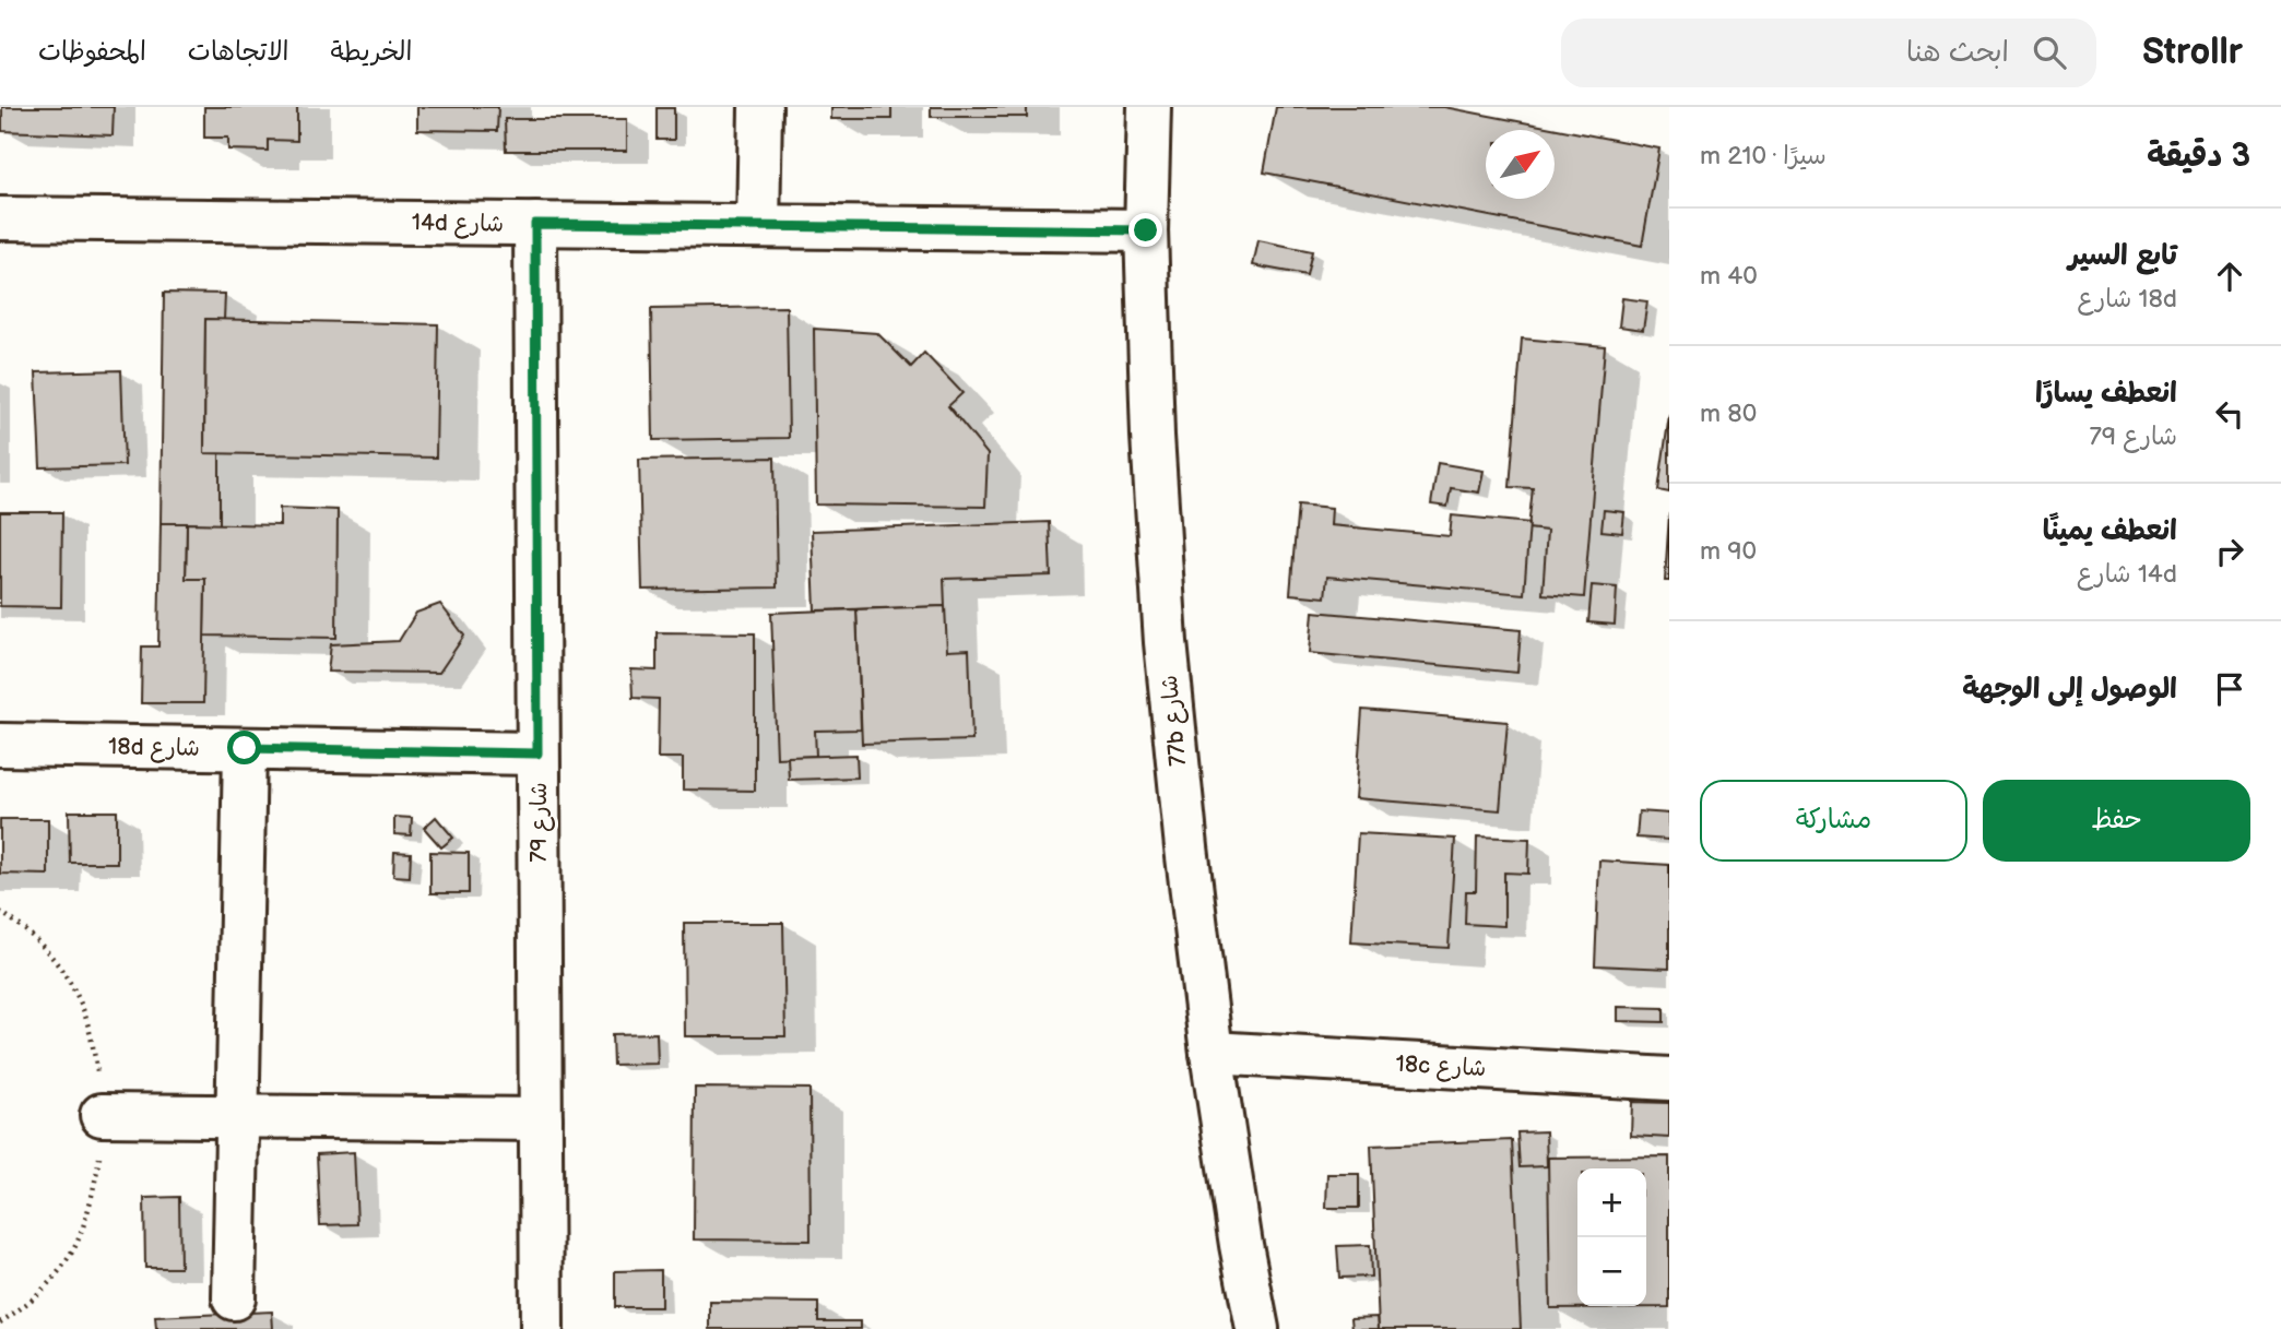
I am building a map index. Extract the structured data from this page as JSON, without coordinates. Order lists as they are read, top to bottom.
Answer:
{
  "streets": {
    "street": [
      "14d شارع",
      "77b شارع",
      "18d شارع",
      "شارع 79",
      "18c شارع"
    ]
  },
  "crossings": [
    ["14d شارع", "77b شارع"],
    ["14d شارع", "شارع 79"],
    ["77b شارع", "18c شارع"],
    ["18d شارع", "شارع 79"]
  ],
  "north": "top right",
  "page": {
    "header": "Strollr",
    "search": "ابحث هنا",
    "nav": ["الخريطة", "الاتجاهات", "المحفوظات"],
    "heading": ["3 دقيقة", "سيرًا · 210 m"],
    "list": [
      ["تابع السير", "18d شارع", "40 m"],
      ["انعطف يسارًا", "شارع 79", "80 m"],
      ["انعطف يمينًا", "14d شارع", "90 m"],
      "الوصول إلى الوجهة"
    ],
    "buttons": ["حفظ", "مشاركة"],
    "map_buttons": ["+", "−"]
  }
}
